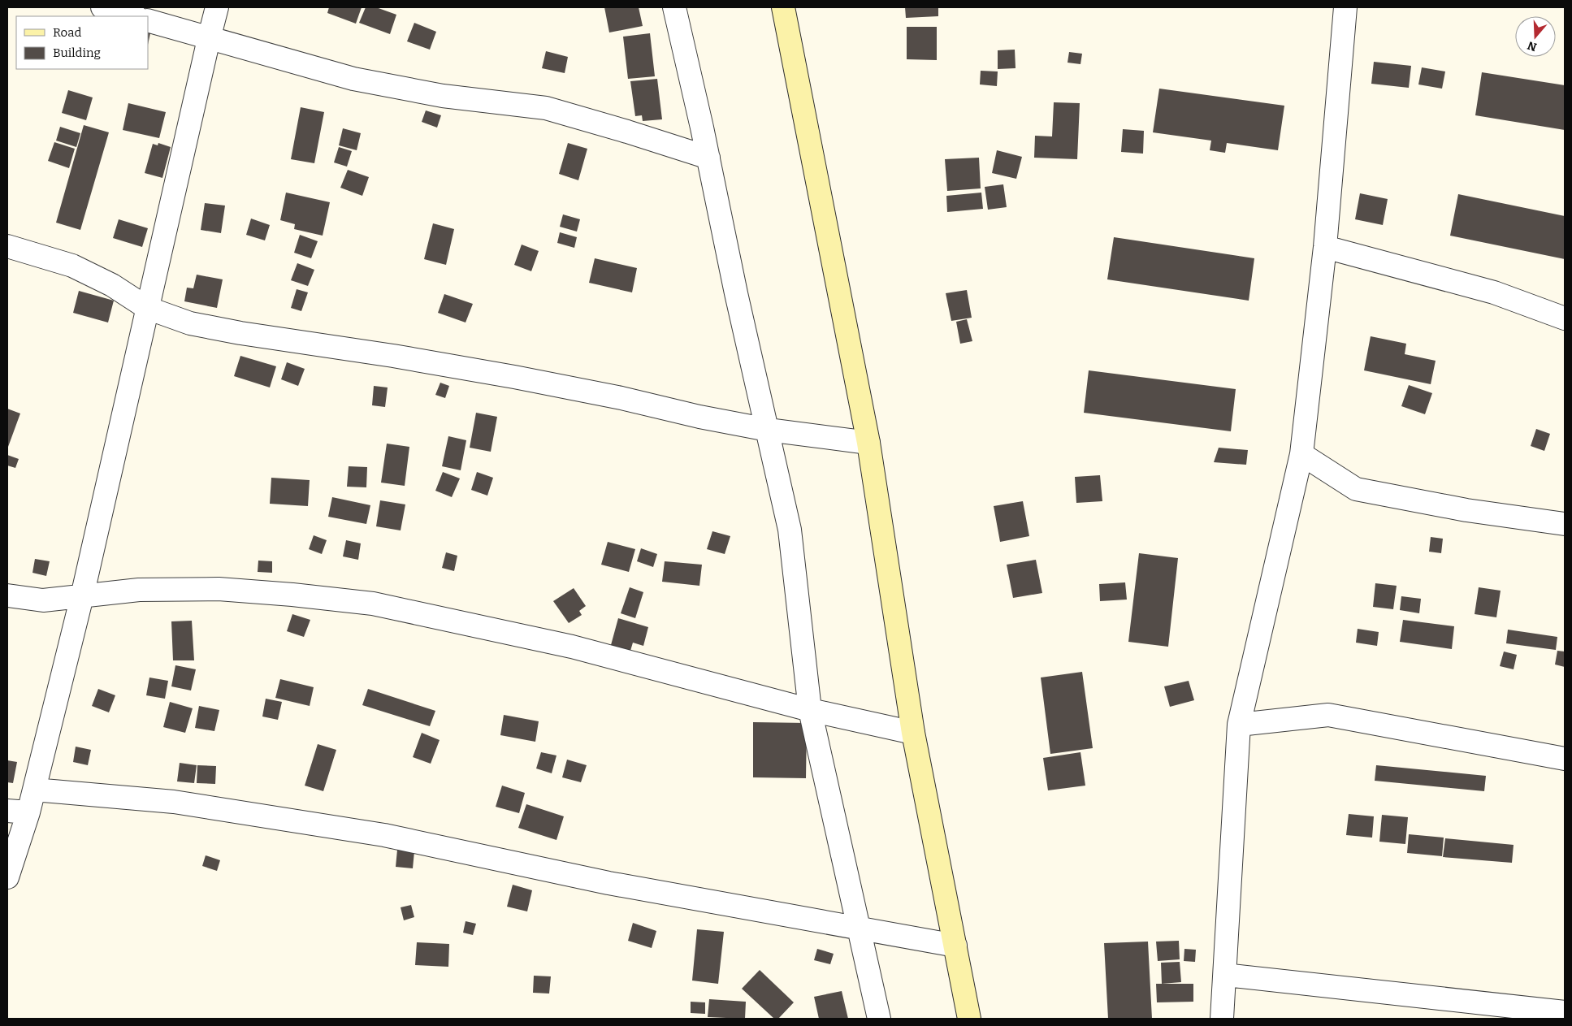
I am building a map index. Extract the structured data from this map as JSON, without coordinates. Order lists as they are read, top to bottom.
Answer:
{
  "legend": ["Road", "Building"],
  "north": "bottom"
}
